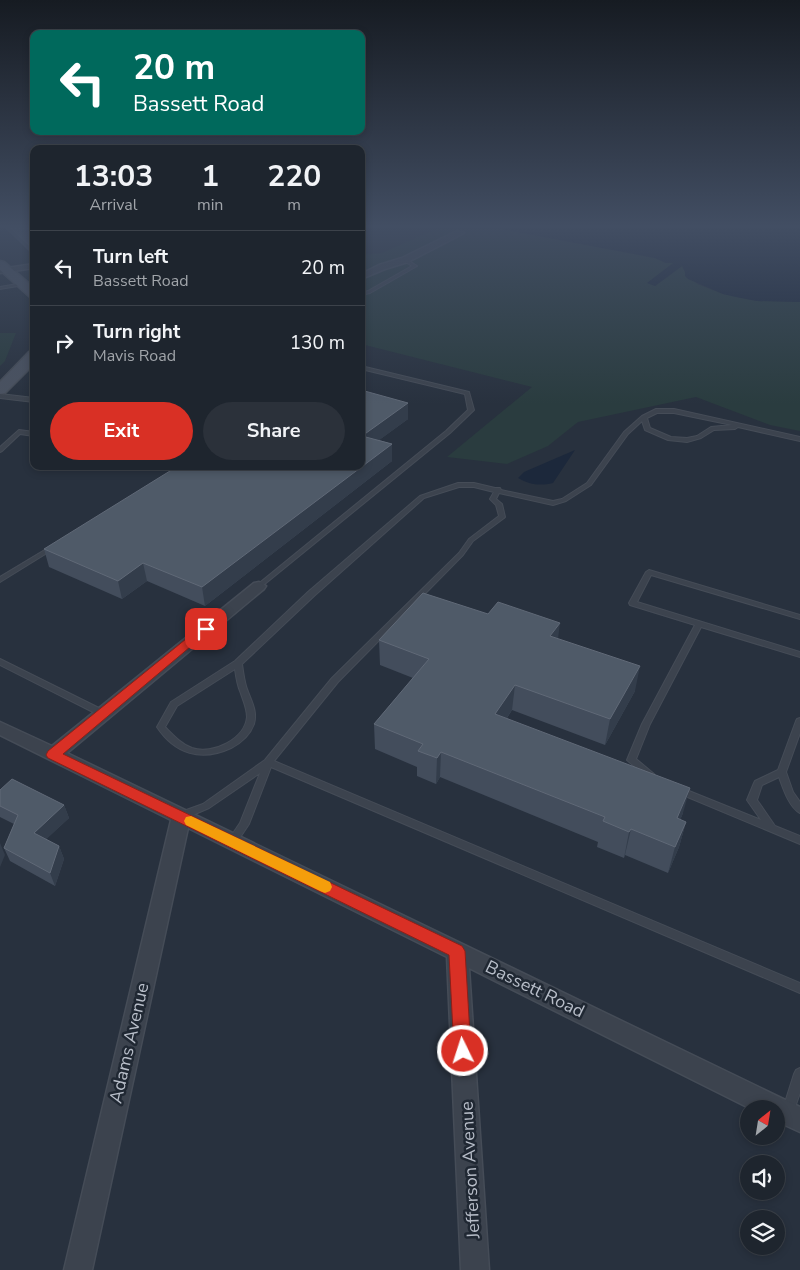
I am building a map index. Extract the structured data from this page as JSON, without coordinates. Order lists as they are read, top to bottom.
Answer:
{
  "streets": {
    "street": ["Bassett Road", "Adams Avenue", "Jefferson Avenue"]
  },
  "crossings": [
    ["Bassett Road", "Adams Avenue"],
    ["Bassett Road", "Jefferson Avenue"]
  ],
  "north": "top right",
  "page": {
    "turn": ["20 m", "Bassett Road"],
    "eta": [
      "13:03",
      "Arrival",
      "1",
      "min",
      "220",
      "m"
    ],
    "list": [
      {
        "name": "Turn left",
        "note": "Bassett Road",
        "value": "20 m"
      },
      {
        "name": "Turn right",
        "note": "Mavis Road",
        "value": "130 m"
      }
    ],
    "buttons": ["Exit", "Share"]
  }
}
